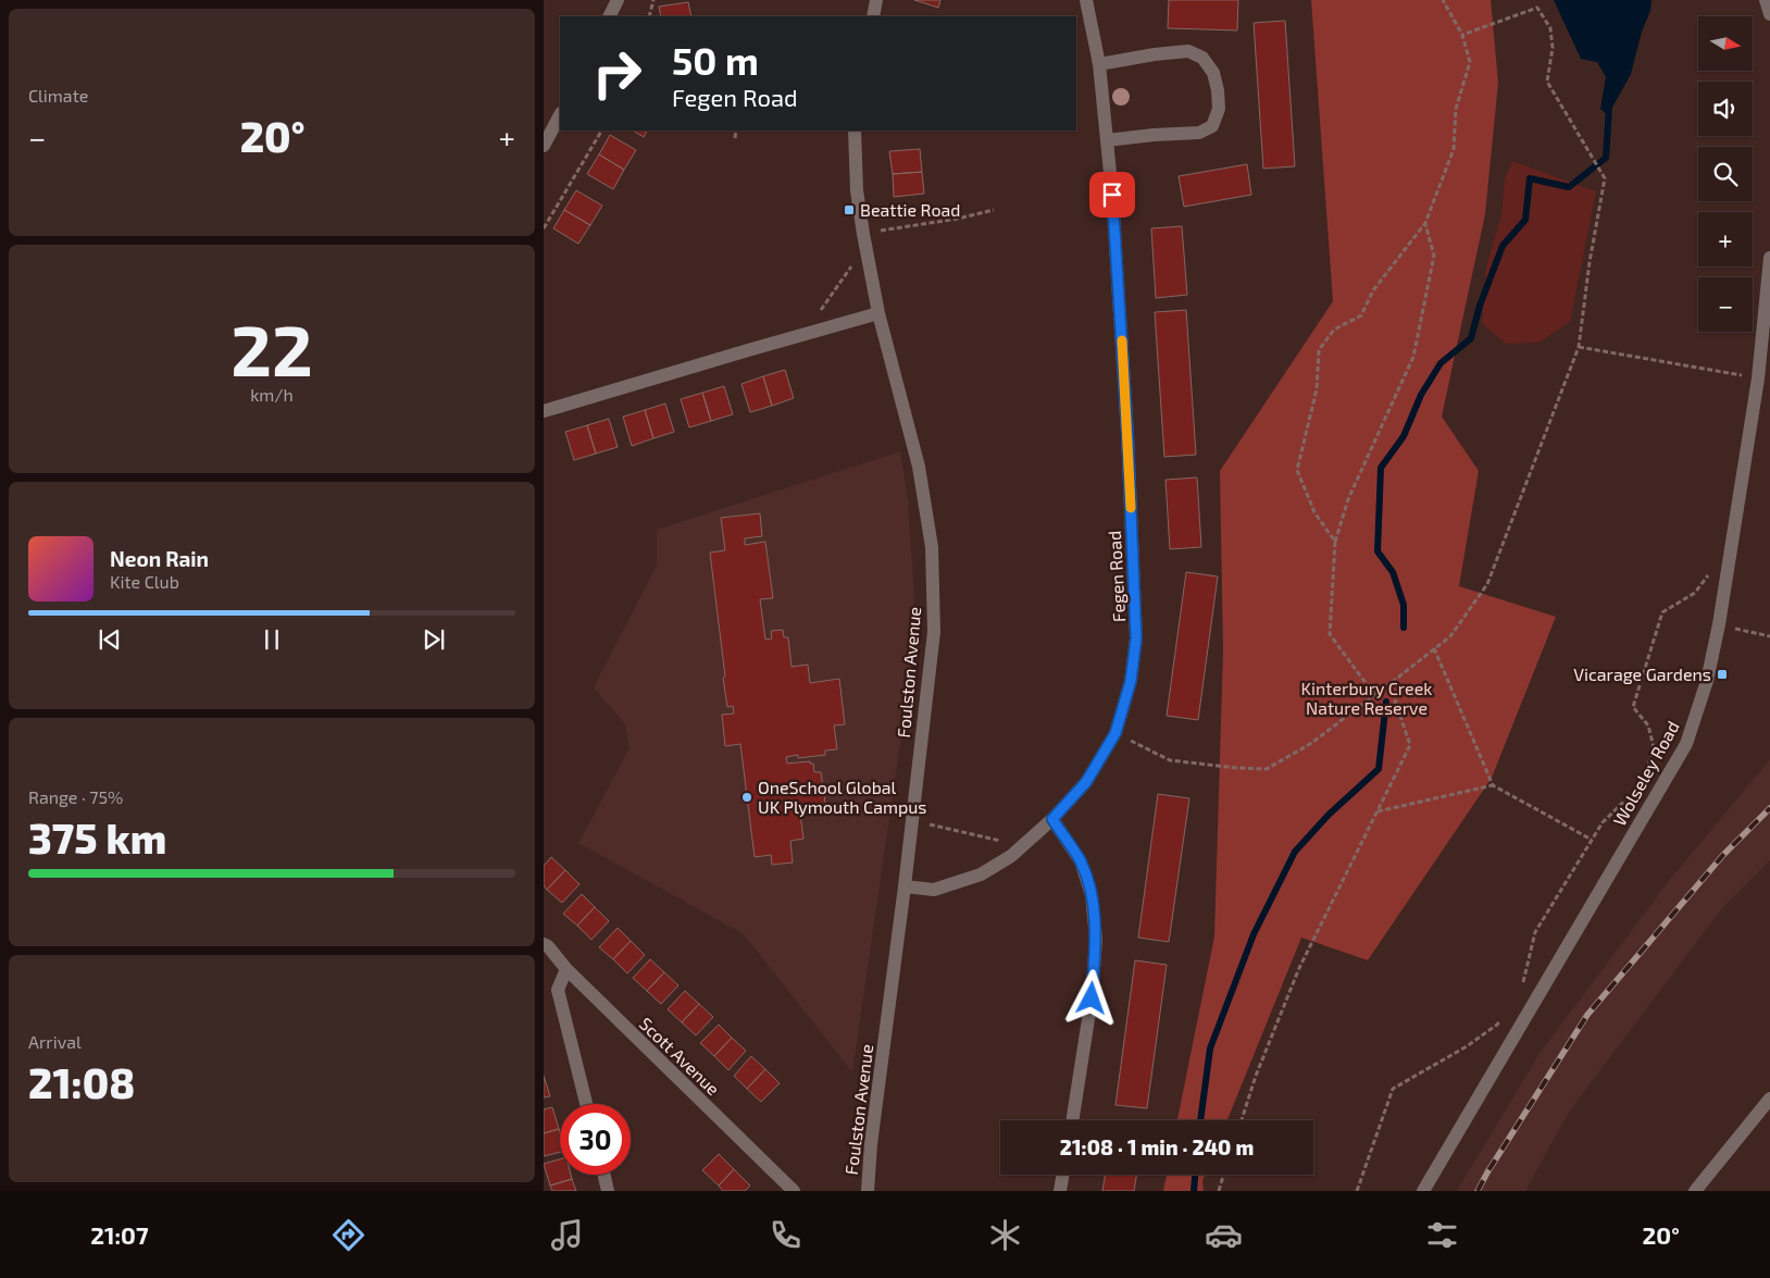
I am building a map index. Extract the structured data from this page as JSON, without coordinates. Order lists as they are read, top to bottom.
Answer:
{
  "streets": {
    "street": [
      "Fegen Road",
      "Foulston Avenue",
      "Wolseley Road",
      "Scott Avenue"
    ]
  },
  "crossings": [
    ["Fegen Road", "Foulston Avenue"]
  ],
  "parks": ["Kinterbury Creek Nature Reserve"],
  "places": {
    "transit": ["Beattie Road", "Vicarage Gardens"],
    "other": ["OneSchool Global UK Plymouth Campus"]
  },
  "north": "right",
  "page": {
    "tile": [
      "Climate",
      ["22", "km/h"],
      ["Range · 75%", "375 km"],
      ["Arrival", "21:08"]
    ],
    "map_buttons": ["+", "−"],
    "turn": ["50 m", "Fegen Road"],
    "heat": ["−", "20°", "+"],
    "song": ["Neon Rain", "Kite Club"],
    "limit": "30",
    "trip": "21:08 · 1 min · 240 m",
    "tabs": ["21:07", "20°"]
  }
}
